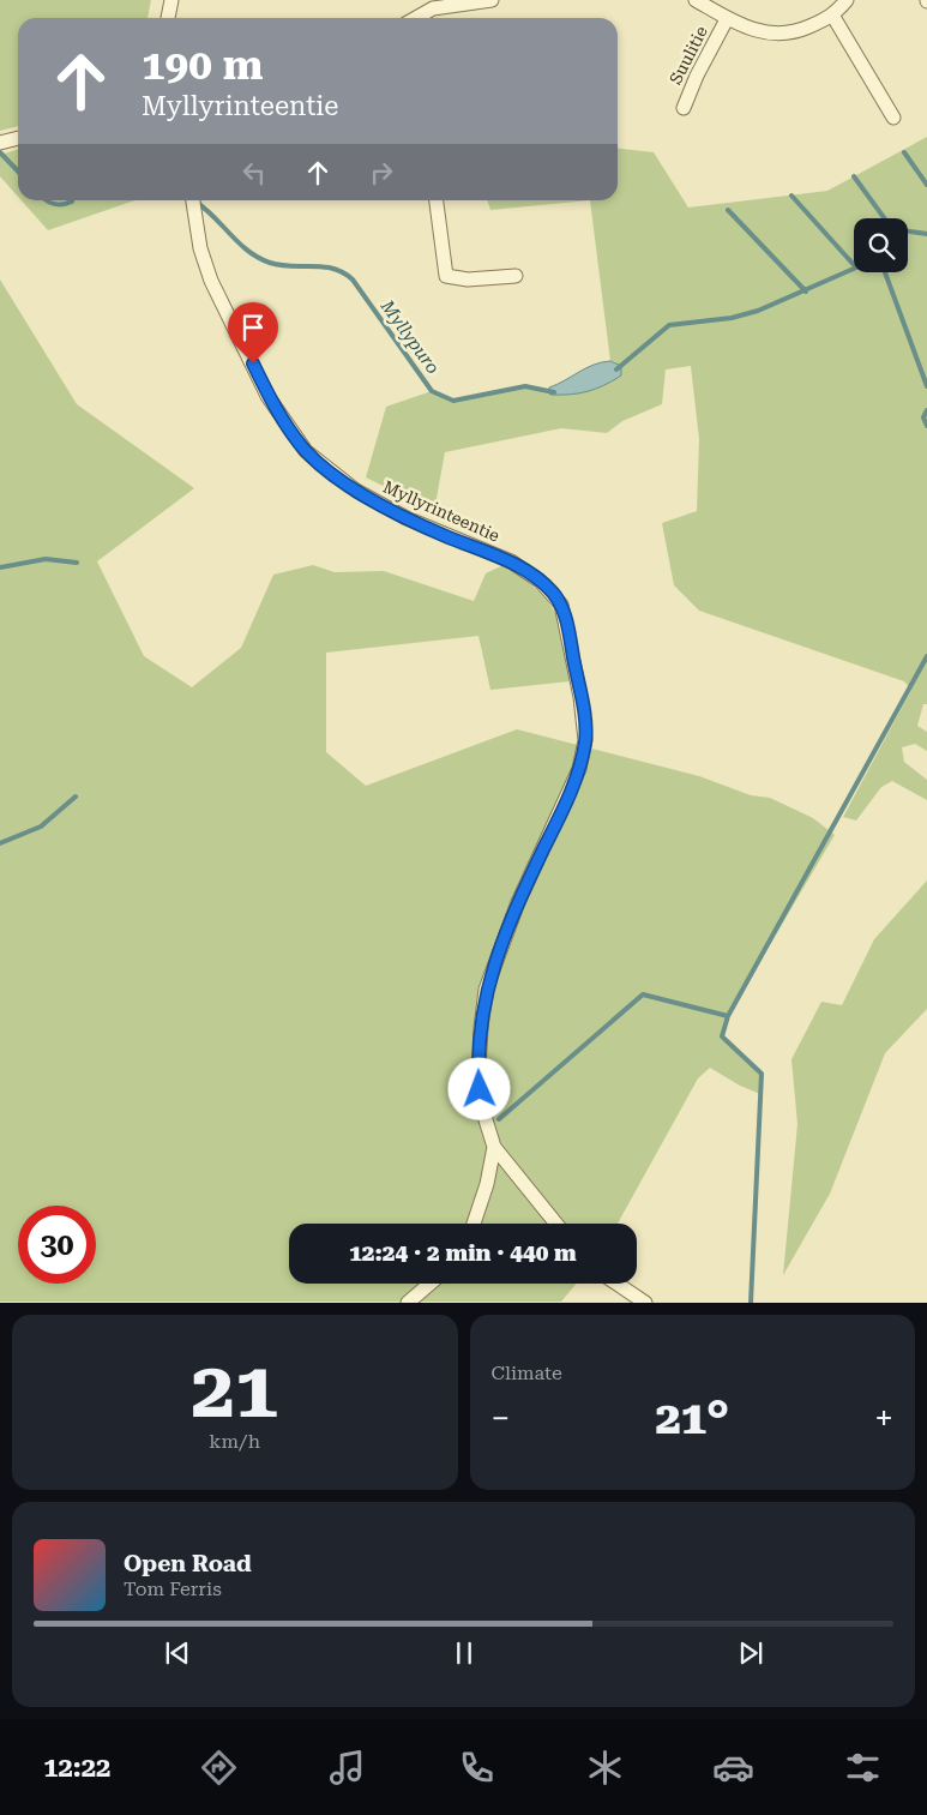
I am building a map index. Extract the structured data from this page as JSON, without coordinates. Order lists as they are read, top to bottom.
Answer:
{
  "streets": {
    "street": ["Suulitie", "Myllyrinteentie"]
  },
  "water": ["Myllypuro"],
  "page": {
    "turn": ["190 m", "Myllyrinteentie"],
    "limit": "30",
    "trip": "12:24 · 2 min · 440 m",
    "tile": [
      ["21", "km/h"],
      "Climate"
    ],
    "heat": ["−", "21°", "+"],
    "song": ["Open Road", "Tom Ferris"],
    "tabs": "12:22"
  }
}
